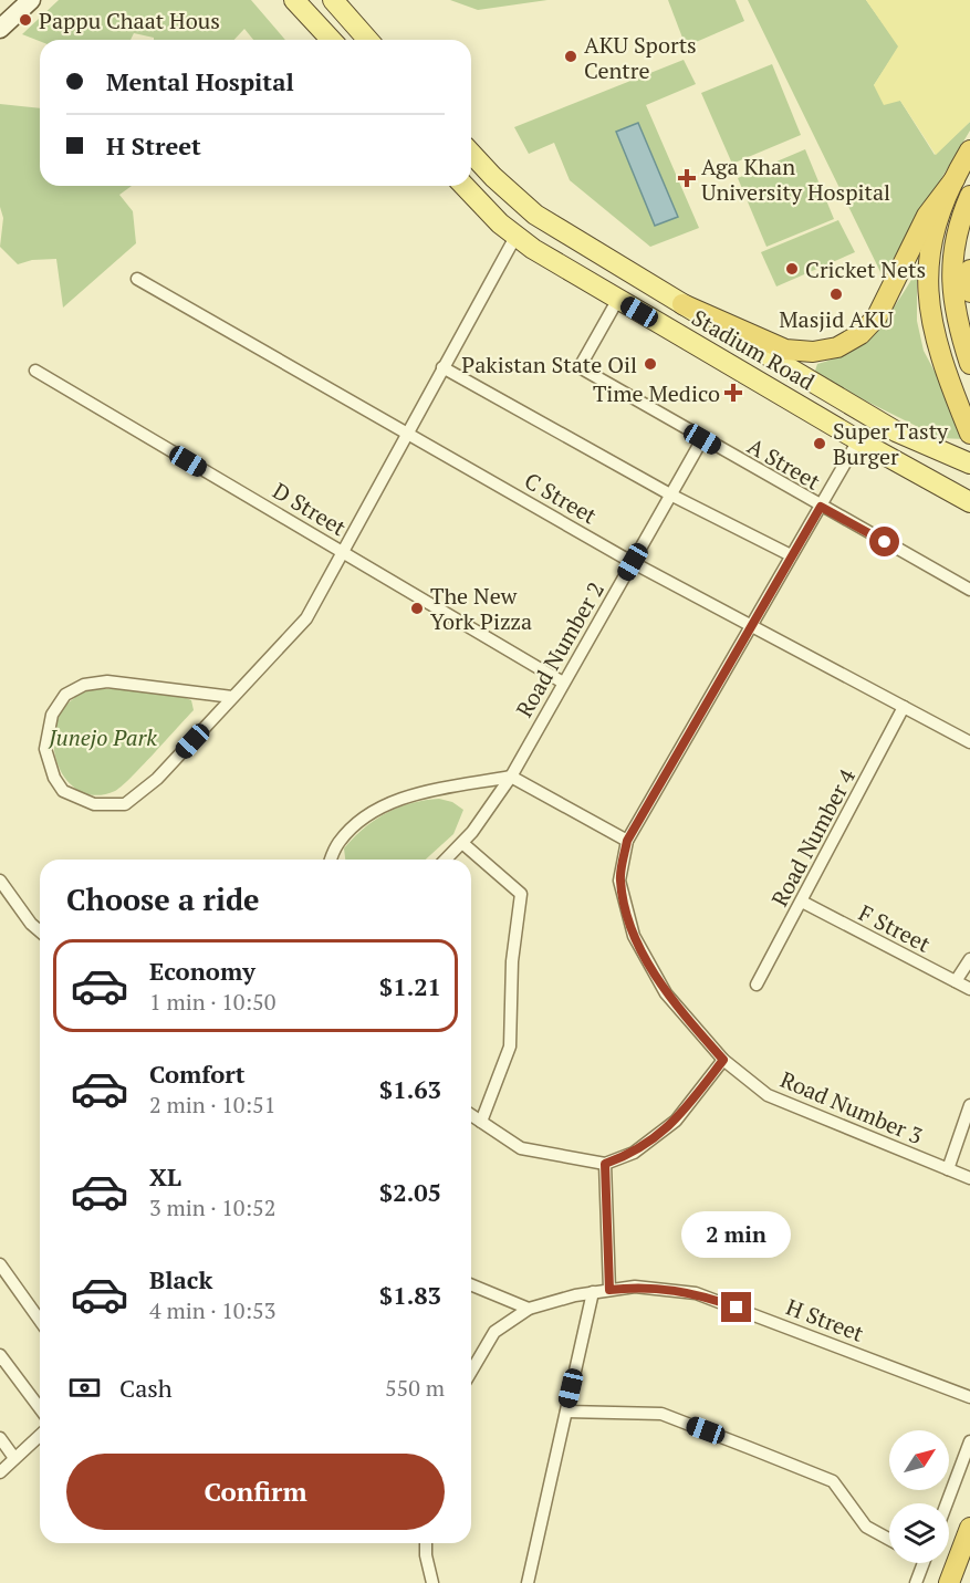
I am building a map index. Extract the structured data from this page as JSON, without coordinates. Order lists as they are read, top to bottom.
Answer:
{
  "streets": {
    "main road": ["Stadium Road"],
    "street": [
      "A Street",
      "C Street",
      "D Street",
      "Road Number 2",
      "Road Number 4",
      "F Street",
      "Road Number 3",
      "H Street"
    ]
  },
  "crossings": [
    ["Stadium Road", "A Street"],
    ["Stadium Road", "Road Number 3"],
    ["A Street", "Road Number 2"],
    ["A Street", "Road Number 3"],
    ["C Street", "Road Number 2"],
    ["C Street", "Road Number 4"],
    ["C Street", "Road Number 3"],
    ["D Street", "Road Number 2"],
    ["Road Number 4", "F Street"]
  ],
  "parks": ["Junejo Park"],
  "places": {
    "other": [
      "Pappu Chaat Hous",
      "AKU Sports Centre",
      "Cricket Nets",
      "Masjid AKU",
      "Pakistan State Oil",
      "Super Tasty Burger",
      "The New York Pizza"
    ],
    "health": ["Aga Khan University Hospital", "Time Medico"]
  },
  "north": "top right",
  "page": {
    "banner": ["Mental Hospital", "H Street"],
    "heading": "Choose a ride",
    "list": [
      {
        "name": "Economy",
        "note": "1 min · 10:50",
        "value": "$1.21"
      },
      {
        "name": "Comfort",
        "note": "2 min · 10:51",
        "value": "$1.63"
      },
      {
        "name": "XL",
        "note": "3 min · 10:52",
        "value": "$2.05"
      },
      {
        "name": "Black",
        "note": "4 min · 10:53",
        "value": "$1.83"
      }
    ],
    "bubble": "2 min",
    "pay": ["Cash", "550 m"],
    "buttons": "Confirm"
  }
}
